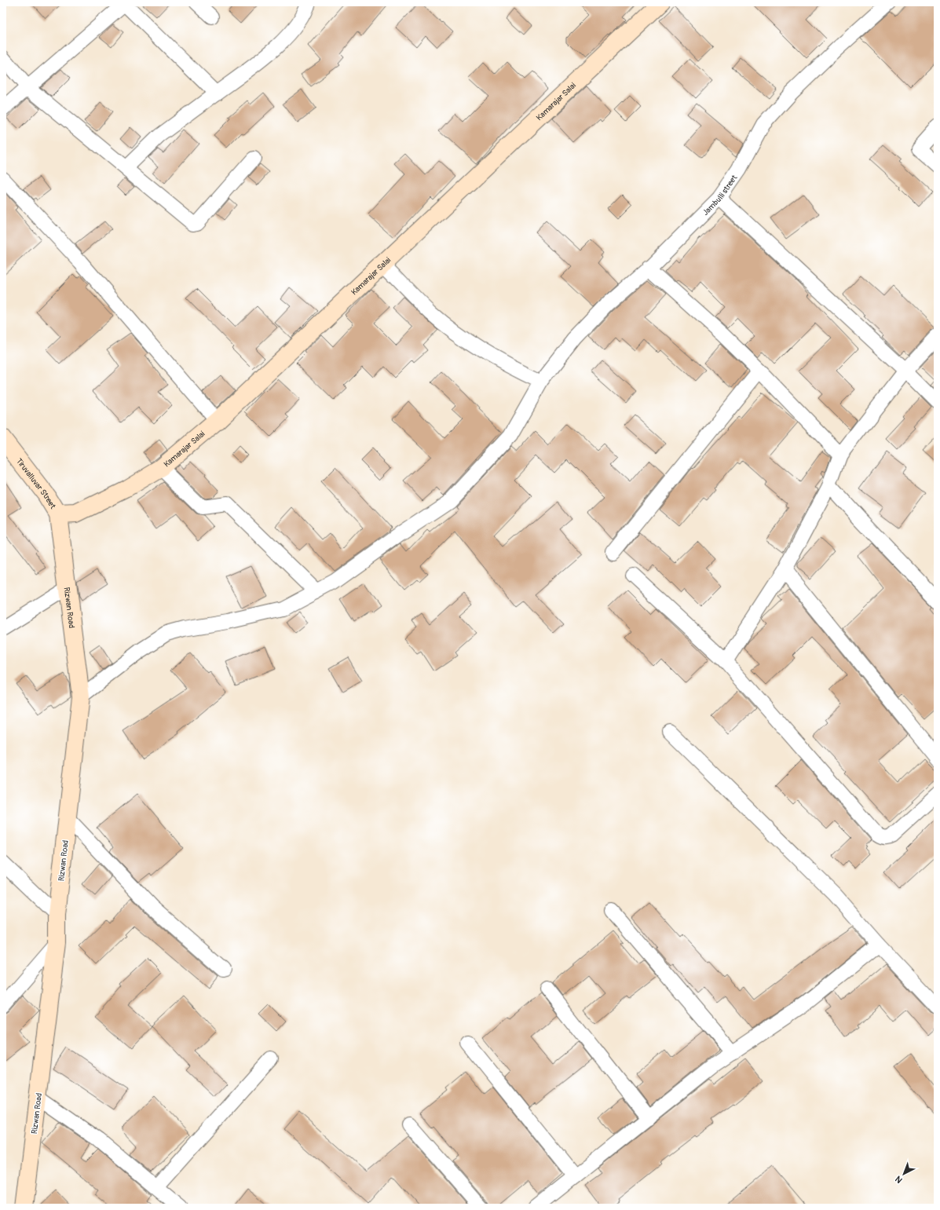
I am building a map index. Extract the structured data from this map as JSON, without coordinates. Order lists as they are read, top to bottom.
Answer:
{
  "streets": {
    "street": [
      "Kamarajar Salai",
      "Jambulli street",
      "Tiruvalluvar Street",
      "Rizwan Road"
    ]
  },
  "crossings": [
    ["Kamarajar Salai", "Tiruvalluvar Street"],
    ["Kamarajar Salai", "Rizwan Road"],
    ["Jambulli street", "Rizwan Road"],
    ["Tiruvalluvar Street", "Rizwan Road"]
  ],
  "north": "bottom left"
}
